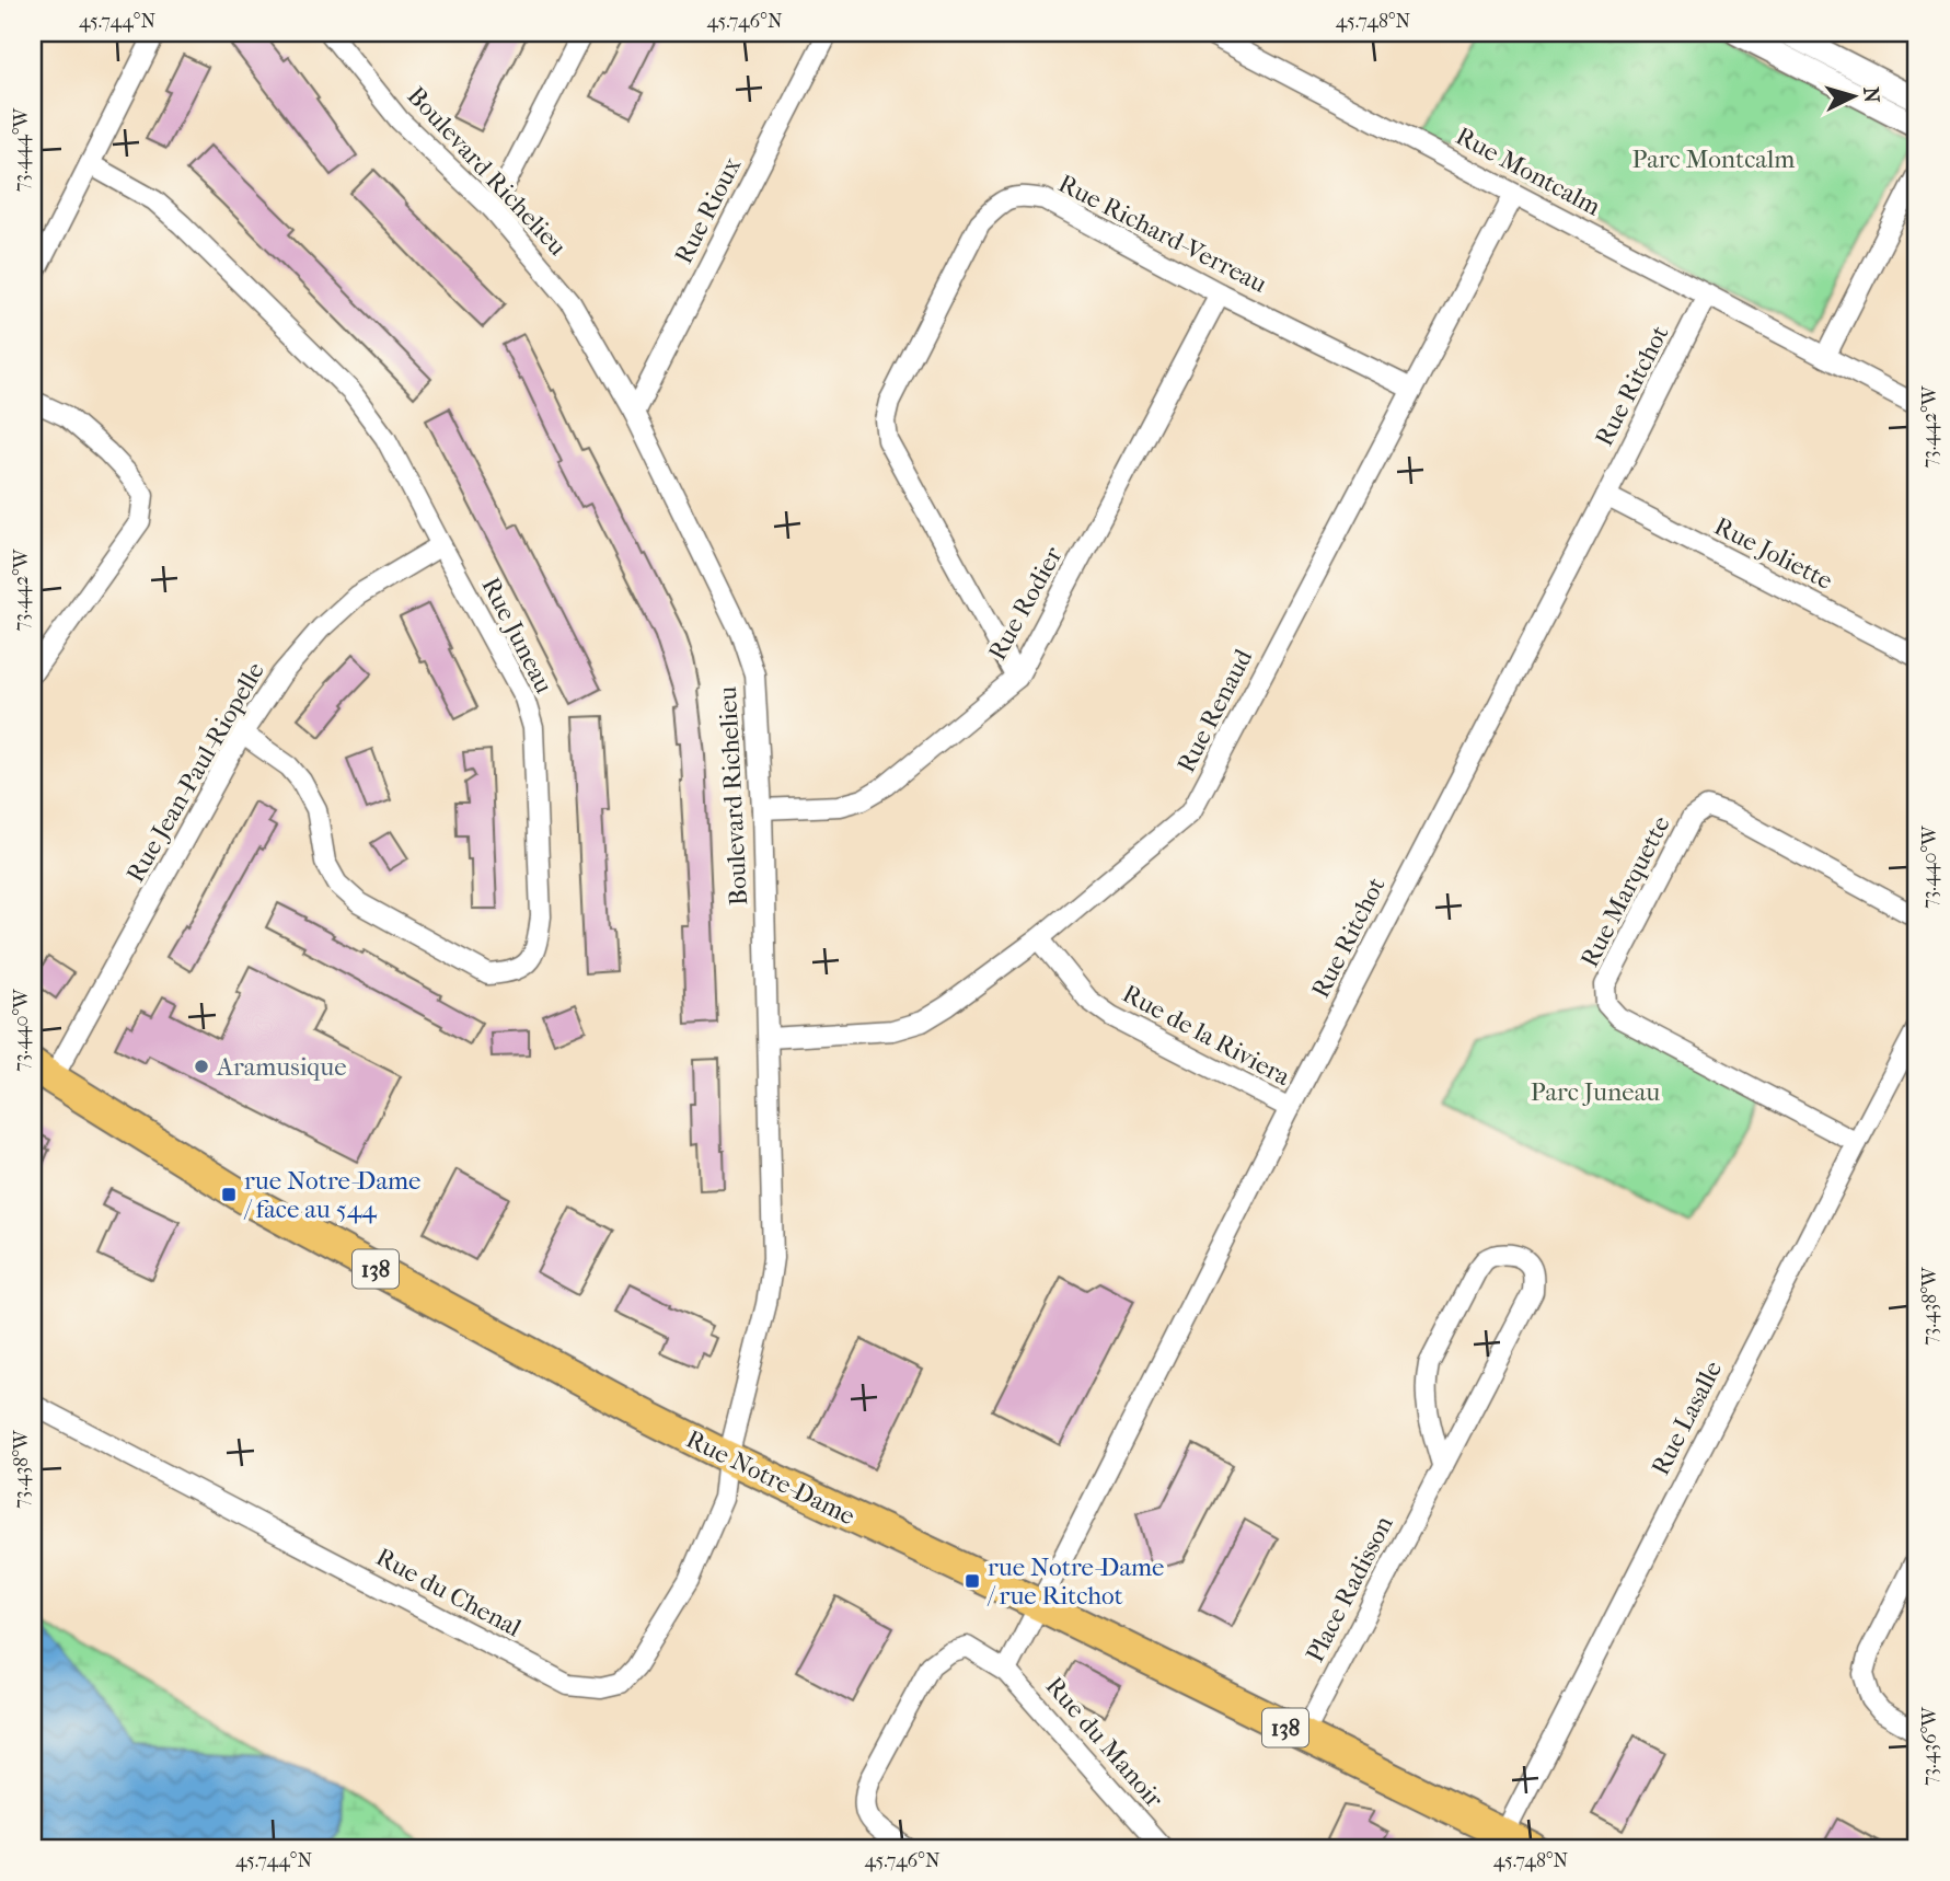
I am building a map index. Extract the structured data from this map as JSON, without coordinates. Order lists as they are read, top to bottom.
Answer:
{
  "streets": {
    "main road": ["138", "Rue Notre-Dame"],
    "street": [
      "Boulevard Richelieu",
      "Rue Montcalm",
      "Rue Rioux",
      "Rue Richard-Verreau",
      "Rue Ritchot",
      "Rue Joliette",
      "Rue Rodier",
      "Rue Juneau",
      "Rue Renaud",
      "Rue Jean-Paul-Riopelle",
      "Rue Marquette",
      "Rue de la Riviera",
      "Rue Lasalle",
      "Place Radisson",
      "Rue du Chenal",
      "Rue du Manoir"
    ]
  },
  "crossings": [
    ["Boulevard Richelieu", "Rue Rioux"],
    ["Boulevard Richelieu", "Rue Rodier"],
    ["Boulevard Richelieu", "Rue Renaud"],
    ["Boulevard Richelieu", "Rue Notre-Dame"],
    ["Boulevard Richelieu", "Rue du Chenal"],
    ["Rue Montcalm", "Rue Ritchot"],
    ["Rue Montcalm", "Rue Renaud"],
    ["Rue Richard-Verreau", "Rue Rodier"],
    ["Rue Richard-Verreau", "Rue Renaud"],
    ["Rue Ritchot", "Rue Joliette"],
    ["Rue Ritchot", "Rue de la Riviera"],
    ["Rue Ritchot", "Rue Notre-Dame"],
    ["Rue Ritchot", "Rue du Manoir"],
    ["Rue Juneau", "Rue Jean-Paul-Riopelle"],
    ["Rue Renaud", "Rue de la Riviera"],
    ["Rue Jean-Paul-Riopelle", "Rue Notre-Dame"],
    ["Rue Marquette", "Rue Lasalle"],
    ["Rue Lasalle", "Rue Notre-Dame"],
    ["Rue Notre-Dame", "Place Radisson"],
    ["Rue Notre-Dame", "Rue du Chenal"]
  ],
  "parks": ["Parc Montcalm", "Parc Juneau"],
  "places": {
    "other": ["Aramusique"],
    "transit": ["rue Notre-Dame / face au 544", "rue Notre-Dame / rue Ritchot"]
  },
  "north": "right",
  "coordinates": [
    "45.744°N",
    "45.746°N",
    "45.748°N",
    "73.444°W",
    "73.442°W",
    "73.440°W",
    "73.438°W",
    "73.436°W"
  ]
}
